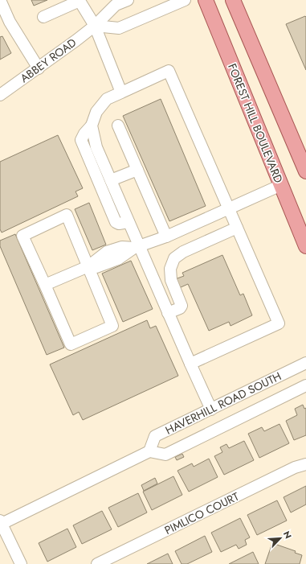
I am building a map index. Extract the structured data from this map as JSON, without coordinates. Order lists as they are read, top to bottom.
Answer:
{
  "streets": {
    "main road": ["FOREST HILL BOULEVARD"],
    "street": ["ABBEY ROAD", "HAVERHILL ROAD SOUTH", "PIMLICO COURT"]
  },
  "north": "top right"
}
